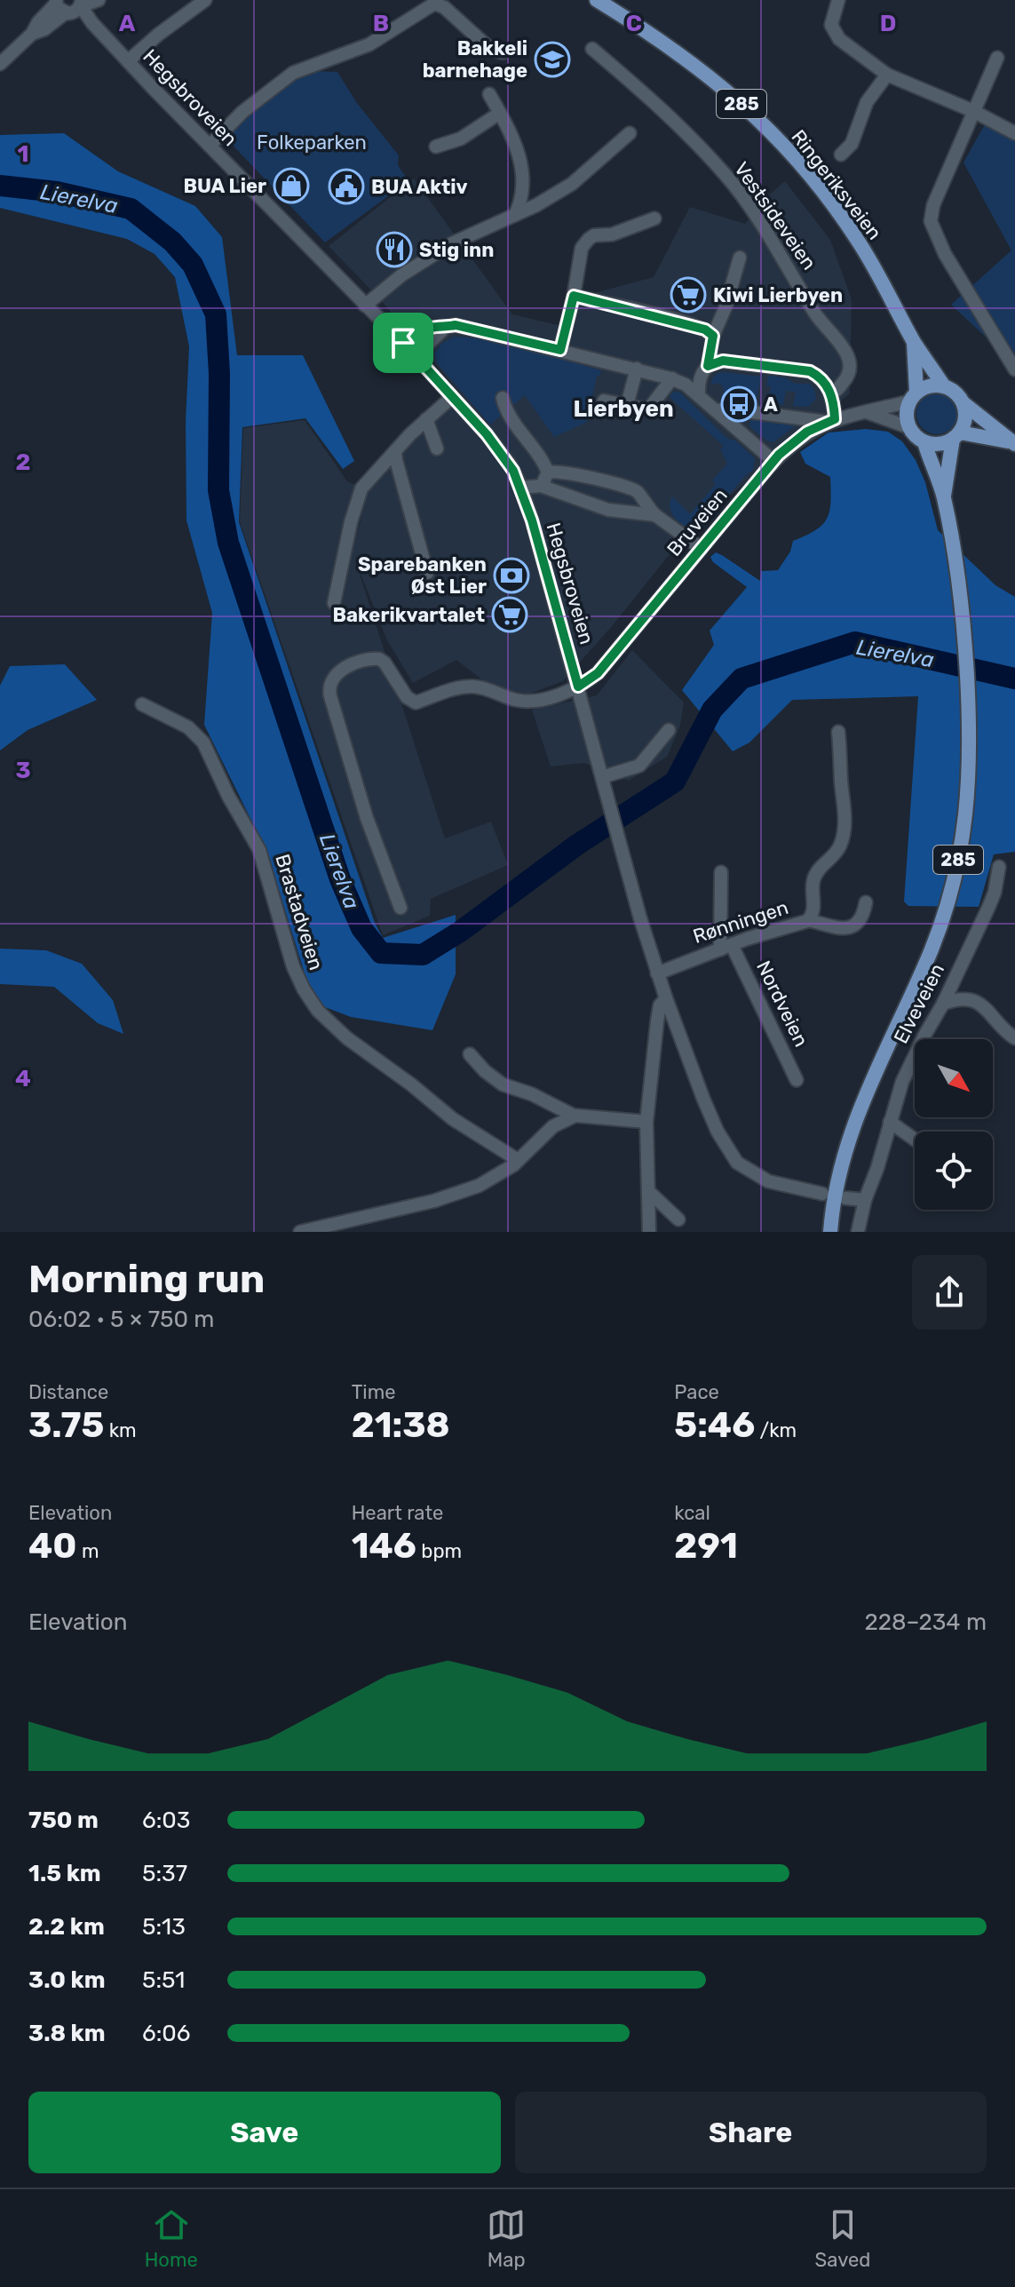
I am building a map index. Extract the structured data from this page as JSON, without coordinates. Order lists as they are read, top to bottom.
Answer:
{
  "streets": {
    "main road": ["285", "Ringeriksveien"],
    "street": [
      "Hegsbroveien",
      "Vestsideveien",
      "Bruveien",
      "Brastadveien",
      "Rønningen",
      "Nordveien",
      "Elveveien"
    ]
  },
  "crossings": [
    ["Hegsbroveien", "Bruveien"],
    ["Hegsbroveien", "Rønningen"],
    ["285", "Ringeriksveien"],
    ["285", "Bruveien"],
    ["Ringeriksveien", "Bruveien"],
    ["Rønningen", "Nordveien"]
  ],
  "districts": ["Lierbyen"],
  "water": ["Lierelva"],
  "parks": ["Folkeparken"],
  "places": {
    "school or university": ["Bakkeli barnehage"],
    "shop": ["BUA Lier"],
    "public building": ["BUA Aktiv"],
    "restaurant": ["Stig inn"],
    "supermarket": ["Kiwi Lierbyen", "Bakerikvartalet"],
    "bus stop": ["A"],
    "bank": ["Sparebanken Øst Lier"]
  },
  "north": "bottom right",
  "page": {
    "heading": ["Morning run", "06:02 · 5 × 750 m"],
    "stats": [
      ["Distance", "3.75 km"],
      ["Time", "21:38"],
      ["Pace", "5:46 /km"],
      ["Elevation", "40 m"],
      ["Heart rate", "146 bpm"],
      ["kcal", "291"]
    ],
    "chart": ["Elevation", "228–234 m"],
    "list": [
      {
        "name": "750 m",
        "note": "6:03"
      },
      {
        "name": "1.5 km",
        "note": "5:37"
      },
      {
        "name": "2.2 km",
        "note": "5:13"
      },
      {
        "name": "3.0 km",
        "note": "5:51"
      },
      {
        "name": "3.8 km",
        "note": "6:06"
      }
    ],
    "buttons": ["Save", "Share"],
    "tabs": ["Home", "Map", "Saved"]
  },
  "grid": {
    "columns": [
      "A",
      "B",
      "C",
      "D"
    ],
    "rows": [
      "1",
      "2",
      "3",
      "4"
    ]
  }
}
